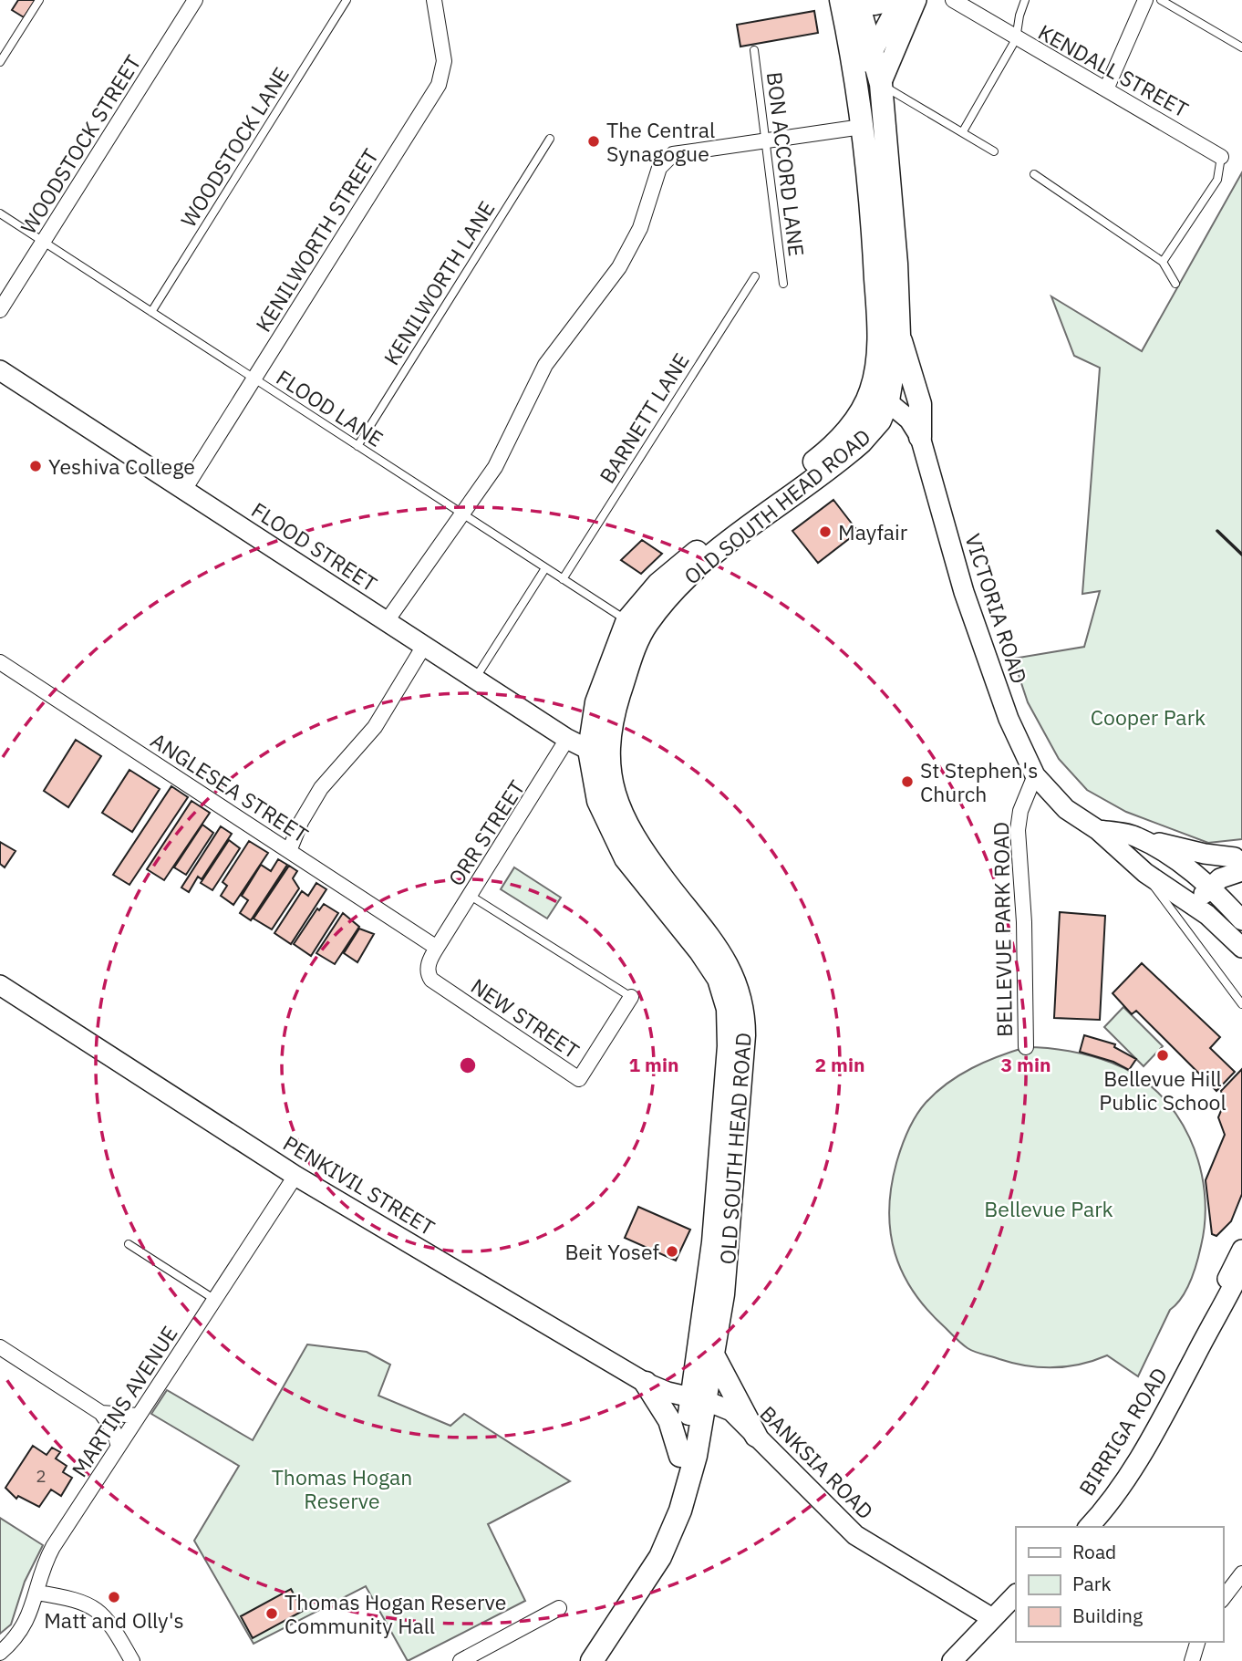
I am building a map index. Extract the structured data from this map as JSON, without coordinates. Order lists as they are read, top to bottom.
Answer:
{
  "streets": {
    "main road": ["OLD SOUTH HEAD ROAD"],
    "street": [
      "KENDALL STREET",
      "WOODSTOCK STREET",
      "KENILWORTH STREET",
      "FLOOD STREET",
      "VICTORIA ROAD",
      "ANGLESEA STREET",
      "ORR STREET",
      "BELLEVUE PARK ROAD",
      "NEW STREET",
      "PENKIVIL STREET",
      "MARTINS AVENUE",
      "BIRRIGA ROAD",
      "BANKSIA ROAD"
    ],
    "lane": [
      "WOODSTOCK LANE",
      "BON ACCORD LANE",
      "KENILWORTH LANE",
      "FLOOD LANE",
      "BARNETT LANE"
    ]
  },
  "crossings": [
    ["WOODSTOCK STREET", "FLOOD LANE"],
    ["WOODSTOCK LANE", "FLOOD LANE"],
    ["KENILWORTH STREET", "FLOOD LANE"],
    ["KENILWORTH STREET", "FLOOD STREET"],
    ["KENILWORTH LANE", "FLOOD LANE"],
    ["FLOOD LANE", "BARNETT LANE"],
    ["FLOOD LANE", "OLD SOUTH HEAD ROAD"],
    ["OLD SOUTH HEAD ROAD", "FLOOD STREET"],
    ["OLD SOUTH HEAD ROAD", "VICTORIA ROAD"],
    ["OLD SOUTH HEAD ROAD", "PENKIVIL STREET"],
    ["OLD SOUTH HEAD ROAD", "BANKSIA ROAD"],
    ["FLOOD STREET", "ORR STREET"],
    ["VICTORIA ROAD", "BELLEVUE PARK ROAD"],
    ["ANGLESEA STREET", "ORR STREET"],
    ["ANGLESEA STREET", "NEW STREET"],
    ["ORR STREET", "NEW STREET"],
    ["PENKIVIL STREET", "MARTINS AVENUE"],
    ["PENKIVIL STREET", "BANKSIA ROAD"]
  ],
  "parks": ["Cooper Park", "Bellevue Park", "Thomas Hogan Reserve"],
  "places": [
    "The Central Synagogue",
    "Yeshiva College",
    "Mayfair",
    "St Stephen's Church",
    "Bellevue Hill Public School",
    "Beit Yosef",
    "Matt and Olly's",
    "Thomas Hogan Reserve Community Hall"
  ],
  "house_numbers": ["2"],
  "legend": ["Road", "Park", "Building"],
  "rings": ["1 min", "2 min", "3 min"]
}
